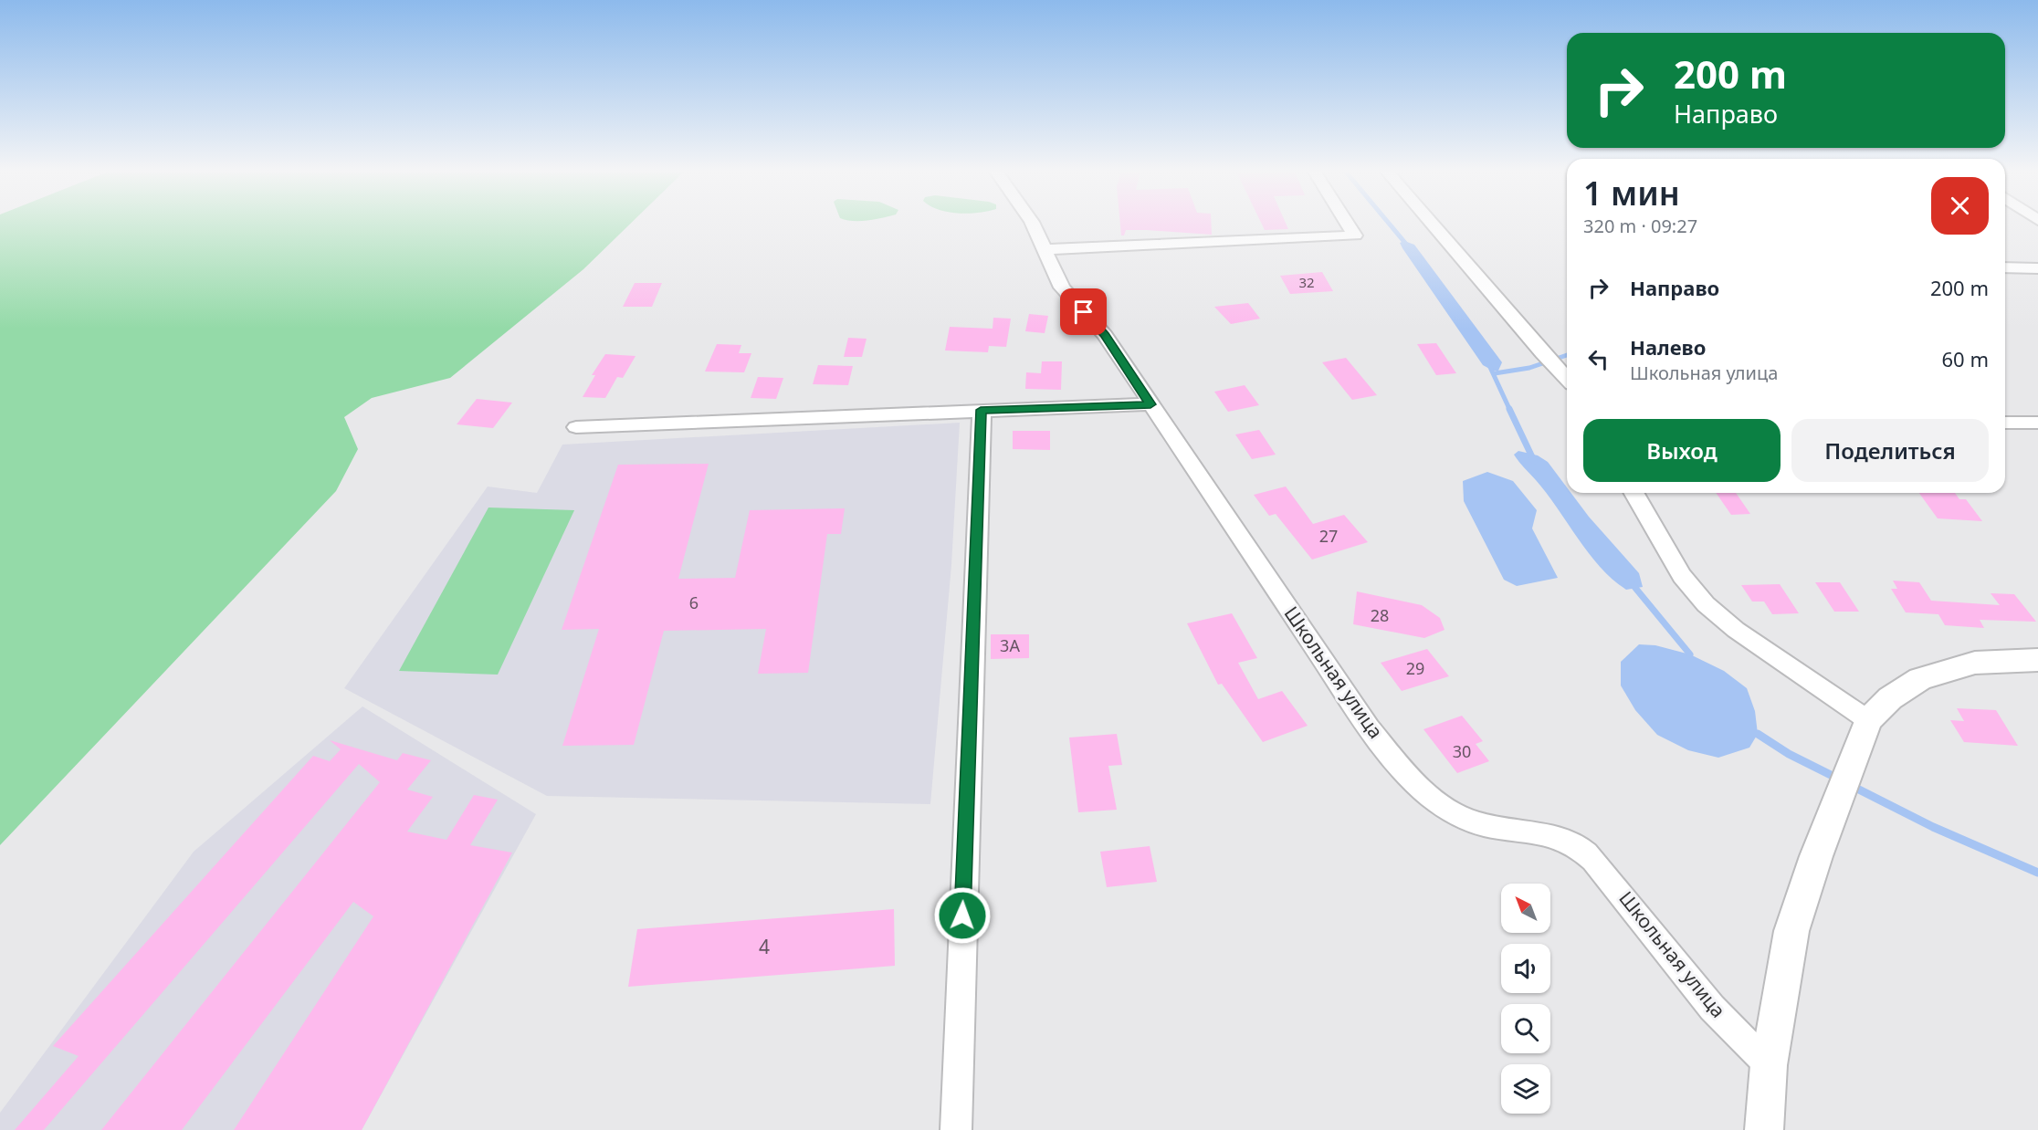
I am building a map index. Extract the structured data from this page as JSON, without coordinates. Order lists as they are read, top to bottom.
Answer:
{
  "streets": {
    "street": ["Школьная улица"]
  },
  "house_numbers": [
    "32",
    "27",
    "6",
    "28",
    "3А",
    "29",
    "30",
    "4"
  ],
  "north": "top left",
  "page": {
    "turn": ["200 m", "Направо"],
    "heading": ["1 мин", "320 m · 09:27"],
    "list": [
      {
        "name": "Направо",
        "value": "200 m"
      },
      {
        "name": "Налево",
        "note": "Школьная улица",
        "value": "60 m"
      }
    ],
    "buttons": ["Выход", "Поделиться"]
  }
}
